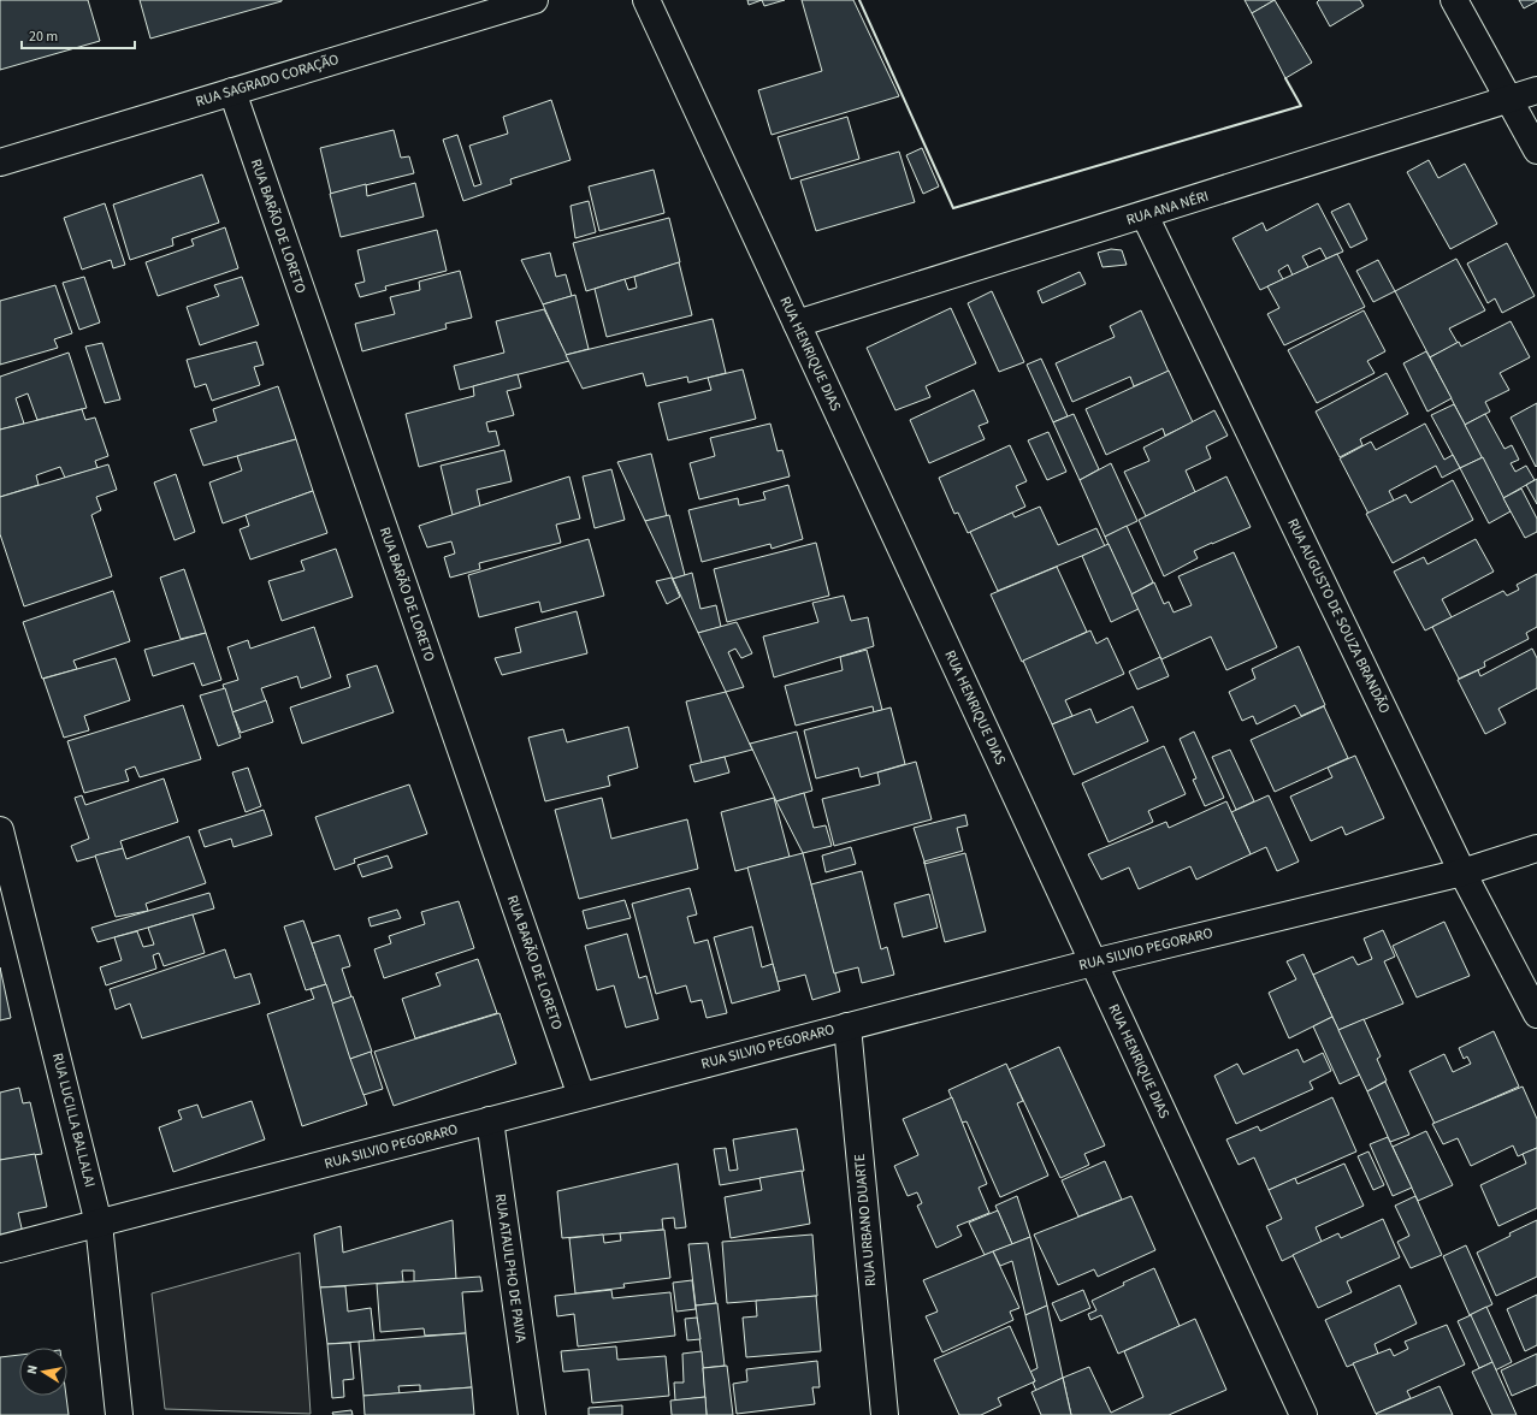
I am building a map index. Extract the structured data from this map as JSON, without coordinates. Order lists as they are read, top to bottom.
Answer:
{
  "streets": {
    "street": [
      "RUA SAGRADO CORAÇÃO",
      "RUA ANA NÉRI",
      "RUA BARÃO DE LORETO",
      "RUA HENRIQUE DIAS",
      "RUA AUGUSTO DE SOUZA BRANDÃO",
      "RUA SILVIO PEGORARO",
      "RUA LUCILLA BALLALAI",
      "RUA URBANO DUARTE",
      "RUA ATAULPHO DE PAIVA"
    ]
  },
  "crossings": [
    ["RUA SAGRADO CORAÇÃO", "RUA BARÃO DE LORETO"],
    ["RUA ANA NÉRI", "RUA HENRIQUE DIAS"],
    ["RUA ANA NÉRI", "RUA AUGUSTO DE SOUZA BRANDÃO"],
    ["RUA BARÃO DE LORETO", "RUA SILVIO PEGORARO"],
    ["RUA HENRIQUE DIAS", "RUA SILVIO PEGORARO"],
    ["RUA AUGUSTO DE SOUZA BRANDÃO", "RUA SILVIO PEGORARO"],
    ["RUA SILVIO PEGORARO", "RUA LUCILLA BALLALAI"],
    ["RUA SILVIO PEGORARO", "RUA URBANO DUARTE"],
    ["RUA SILVIO PEGORARO", "RUA ATAULPHO DE PAIVA"]
  ],
  "scale_bar": "20 m",
  "north": "left"
}
